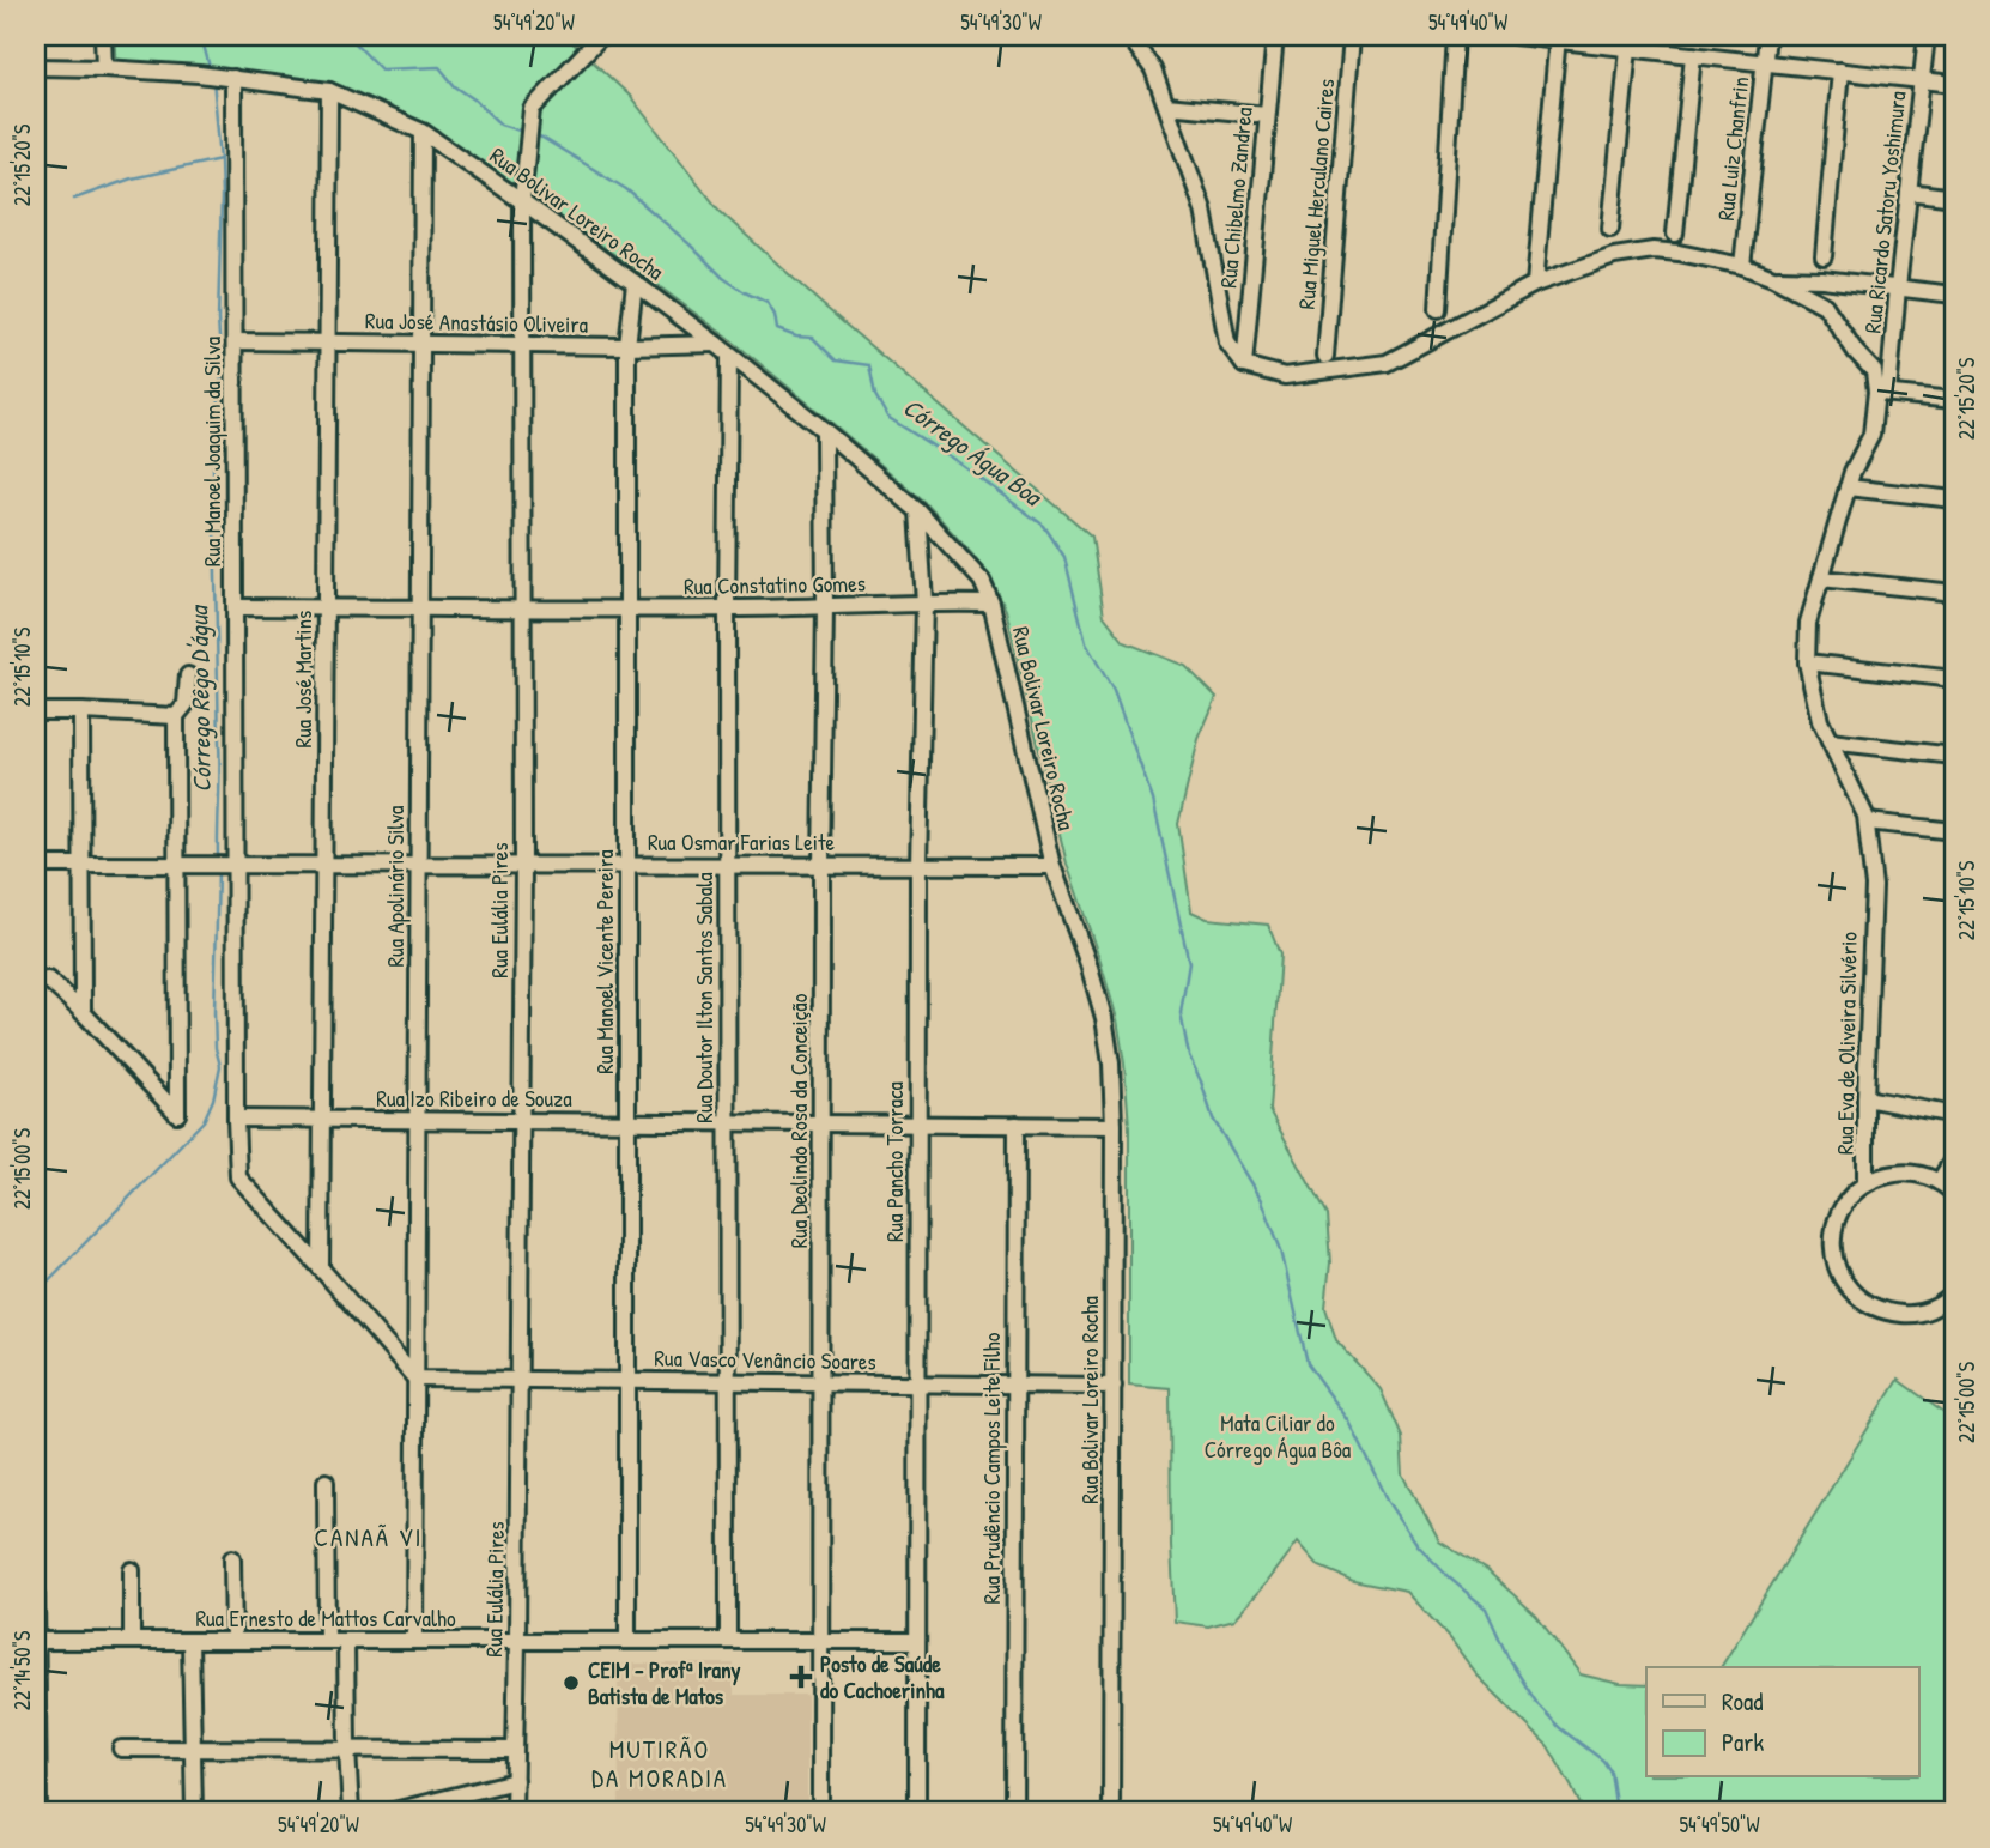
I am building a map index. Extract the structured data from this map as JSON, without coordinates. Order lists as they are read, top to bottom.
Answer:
{
  "streets": {
    "street": [
      "Rua Luiz Chanfrin",
      "Rua Miguel Herculano Caires",
      "Rua Chibelmo Zandrea",
      "Rua Ricardo Satoru Yoshimura",
      "Rua Bolivar Loreiro Rocha",
      "Rua José Anastásio Oliveira",
      "Rua Manoel Joaquim da Silva",
      "Rua Constatino Gomes",
      "Rua José Martins",
      "Rua Osmar Farias Leite",
      "Rua Apolinário Silva",
      "Rua Eulália Pires",
      "Rua Manoel Vicente Pereira",
      "Rua Doutor Ilton Santos Sabala",
      "Rua Eva de Oliveira Silvério",
      "Rua Izo Ribeiro de Souza",
      "Rua Deolindo Rosa da Conceição",
      "Rua Pancho Torraca",
      "Rua Vasco Venâncio Soares",
      "Rua Prudêncio Campos Leite Filho",
      "Rua Ernesto de Mattos Carvalho"
    ]
  },
  "crossings": [
    ["Rua Ricardo Satoru Yoshimura", "Rua Eva de Oliveira Silvério"],
    ["Rua Bolivar Loreiro Rocha", "Rua José Anastásio Oliveira"],
    ["Rua Bolivar Loreiro Rocha", "Rua Manoel Joaquim da Silva"],
    ["Rua Bolivar Loreiro Rocha", "Rua Constatino Gomes"],
    ["Rua Bolivar Loreiro Rocha", "Rua José Martins"],
    ["Rua Bolivar Loreiro Rocha", "Rua Osmar Farias Leite"],
    ["Rua Bolivar Loreiro Rocha", "Rua Apolinário Silva"],
    ["Rua Bolivar Loreiro Rocha", "Rua Eulália Pires"],
    ["Rua Bolivar Loreiro Rocha", "Rua Manoel Vicente Pereira"],
    ["Rua Bolivar Loreiro Rocha", "Rua Doutor Ilton Santos Sabala"],
    ["Rua Bolivar Loreiro Rocha", "Rua Izo Ribeiro de Souza"],
    ["Rua Bolivar Loreiro Rocha", "Rua Deolindo Rosa da Conceição"],
    ["Rua Bolivar Loreiro Rocha", "Rua Pancho Torraca"],
    ["Rua Bolivar Loreiro Rocha", "Rua Vasco Venâncio Soares"],
    ["Rua José Anastásio Oliveira", "Rua Manoel Joaquim da Silva"],
    ["Rua José Anastásio Oliveira", "Rua José Martins"],
    ["Rua José Anastásio Oliveira", "Rua Apolinário Silva"],
    ["Rua José Anastásio Oliveira", "Rua Eulália Pires"],
    ["Rua José Anastásio Oliveira", "Rua Manoel Vicente Pereira"],
    ["Rua Manoel Joaquim da Silva", "Rua José Martins"],
    ["Rua Manoel Joaquim da Silva", "Rua Osmar Farias Leite"],
    ["Rua Manoel Joaquim da Silva", "Rua Izo Ribeiro de Souza"],
    ["Rua Constatino Gomes", "Rua Eulália Pires"],
    ["Rua Constatino Gomes", "Rua Manoel Vicente Pereira"],
    ["Rua Constatino Gomes", "Rua Doutor Ilton Santos Sabala"],
    ["Rua Constatino Gomes", "Rua Deolindo Rosa da Conceição"],
    ["Rua Constatino Gomes", "Rua Pancho Torraca"],
    ["Rua José Martins", "Rua Osmar Farias Leite"],
    ["Rua José Martins", "Rua Izo Ribeiro de Souza"],
    ["Rua Osmar Farias Leite", "Rua Apolinário Silva"],
    ["Rua Osmar Farias Leite", "Rua Eulália Pires"],
    ["Rua Osmar Farias Leite", "Rua Manoel Vicente Pereira"],
    ["Rua Osmar Farias Leite", "Rua Doutor Ilton Santos Sabala"],
    ["Rua Osmar Farias Leite", "Rua Deolindo Rosa da Conceição"],
    ["Rua Osmar Farias Leite", "Rua Pancho Torraca"],
    ["Rua Apolinário Silva", "Rua Izo Ribeiro de Souza"],
    ["Rua Apolinário Silva", "Rua Vasco Venâncio Soares"],
    ["Rua Apolinário Silva", "Rua Ernesto de Mattos Carvalho"],
    ["Rua Eulália Pires", "Rua Izo Ribeiro de Souza"],
    ["Rua Eulália Pires", "Rua Vasco Venâncio Soares"],
    ["Rua Eulália Pires", "Rua Ernesto de Mattos Carvalho"],
    ["Rua Manoel Vicente Pereira", "Rua Izo Ribeiro de Souza"],
    ["Rua Manoel Vicente Pereira", "Rua Vasco Venâncio Soares"],
    ["Rua Manoel Vicente Pereira", "Rua Ernesto de Mattos Carvalho"],
    ["Rua Doutor Ilton Santos Sabala", "Rua Izo Ribeiro de Souza"],
    ["Rua Doutor Ilton Santos Sabala", "Rua Vasco Venâncio Soares"],
    ["Rua Doutor Ilton Santos Sabala", "Rua Ernesto de Mattos Carvalho"],
    ["Rua Izo Ribeiro de Souza", "Rua Deolindo Rosa da Conceição"],
    ["Rua Izo Ribeiro de Souza", "Rua Pancho Torraca"],
    ["Rua Izo Ribeiro de Souza", "Rua Prudêncio Campos Leite Filho"],
    ["Rua Deolindo Rosa da Conceição", "Rua Vasco Venâncio Soares"],
    ["Rua Deolindo Rosa da Conceição", "Rua Ernesto de Mattos Carvalho"],
    ["Rua Pancho Torraca", "Rua Vasco Venâncio Soares"],
    ["Rua Pancho Torraca", "Rua Ernesto de Mattos Carvalho"],
    ["Rua Vasco Venâncio Soares", "Rua Prudêncio Campos Leite Filho"]
  ],
  "districts": ["CANAÃ VI", "MUTIRÃO DA MORADIA"],
  "water": ["Córrego Água Boa", "Córrego Rêgo D'água"],
  "parks": ["Mata Ciliar do Córrego Água Bôa"],
  "places": {
    "health": ["Posto de Saúde do Cachoerinha"],
    "other": ["CEIM - Profª Irany Batista de Matos"]
  },
  "legend": ["Road", "Park"],
  "coordinates": [
    "54°49'20\"W",
    "54°49'30\"W",
    "54°49'40\"W",
    "22°15'20\"S",
    "22°15'10\"S",
    "22°15'00\"S",
    "22°14'50\"S",
    "54°49'50\"W"
  ]
}
